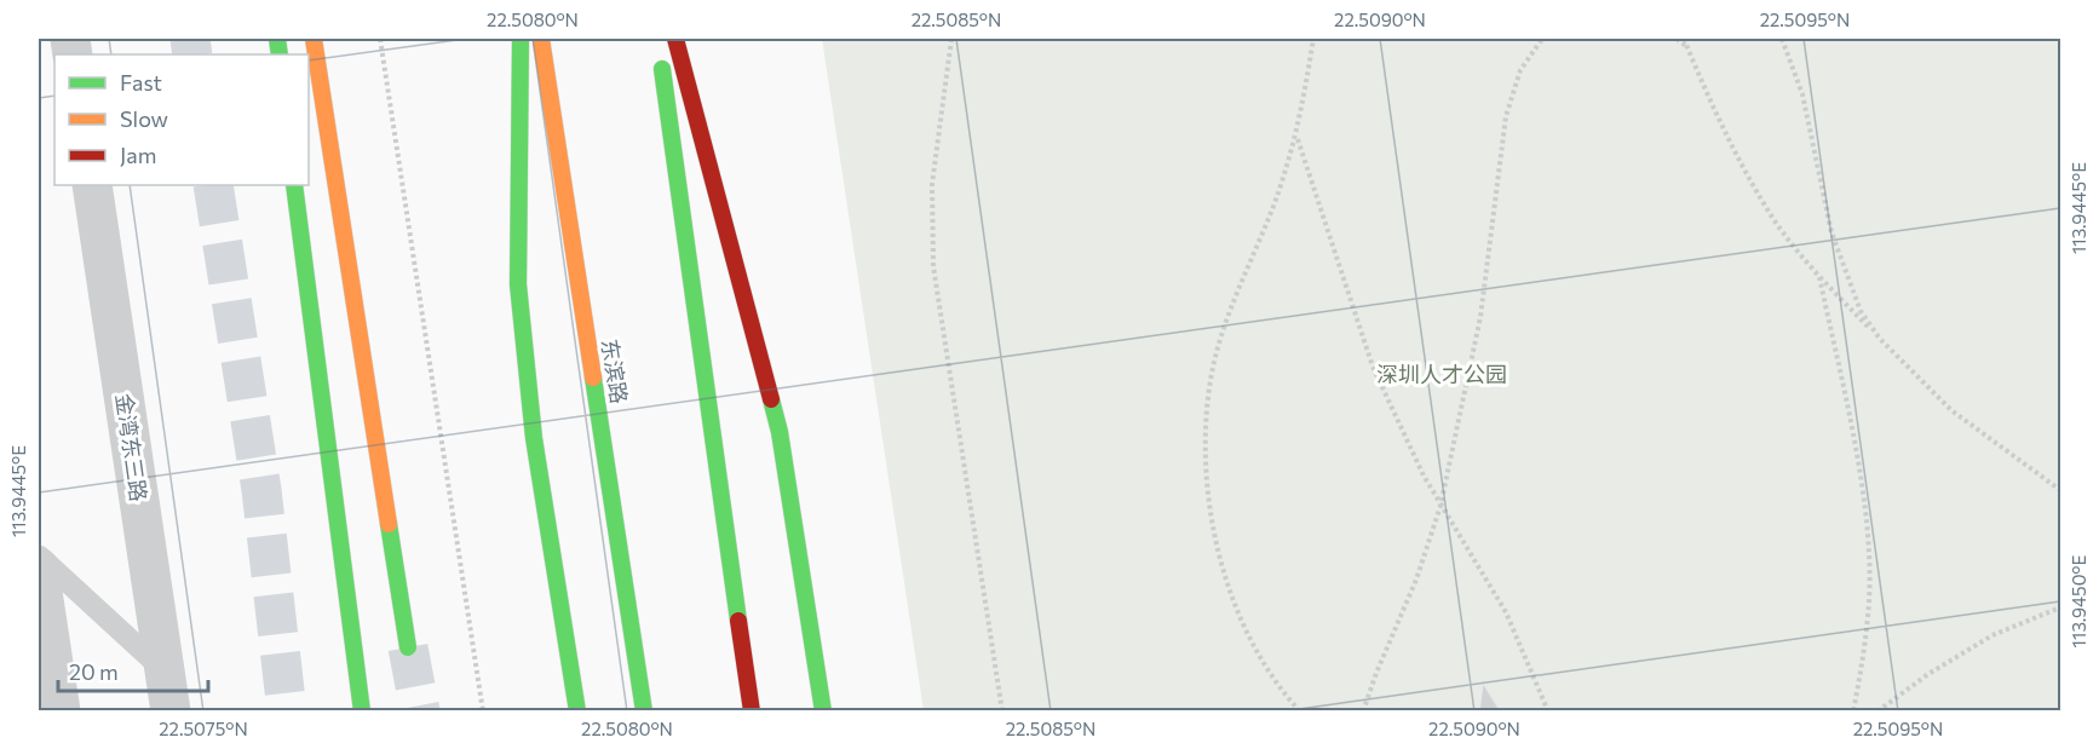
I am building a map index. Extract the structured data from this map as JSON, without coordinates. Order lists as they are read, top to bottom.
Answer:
{
  "streets": {
    "main road": ["东滨路"],
    "street": ["金湾东三路"]
  },
  "parks": ["深圳人才公园"],
  "legend": ["Fast", "Slow", "Jam"],
  "scale_bar": "20 m",
  "coordinates": [
    "22.5080°N",
    "22.5085°N",
    "22.5090°N",
    "22.5095°N",
    "113.9445°E",
    "113.9450°E",
    "22.5075°N"
  ]
}
